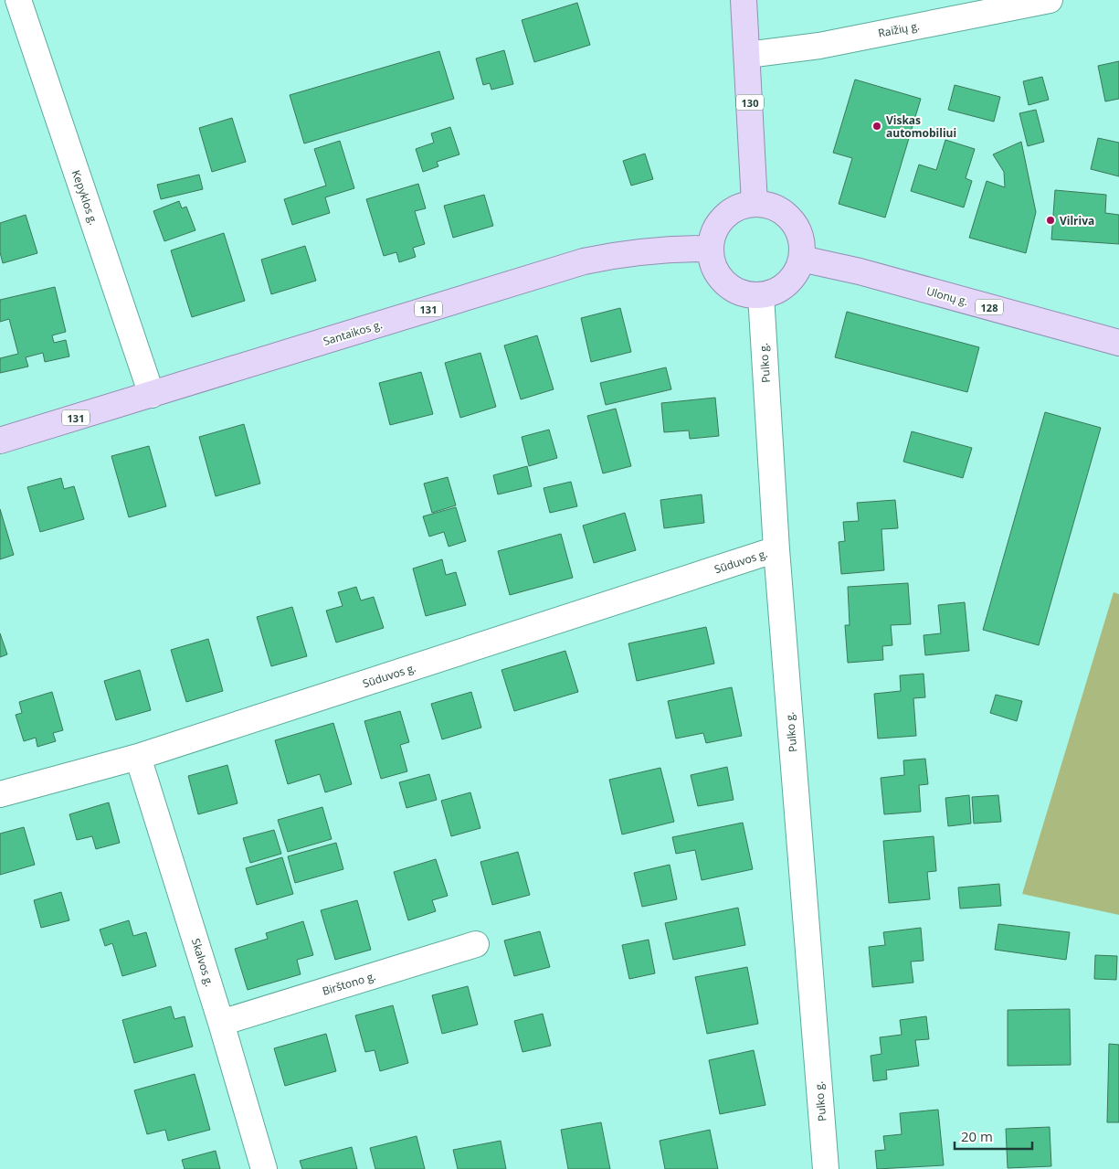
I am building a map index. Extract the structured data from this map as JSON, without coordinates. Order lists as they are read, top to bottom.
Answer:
{
  "streets": {
    "main road": [
      "130",
      "Ulonų g.",
      "128",
      "131",
      "Santaikos g."
    ],
    "street": [
      "Raižių g.",
      "Kepyklos g.",
      "Pulko g.",
      "Sūduvos g.",
      "Skalvos g.",
      "Birštono g."
    ]
  },
  "crossings": [
    ["Raižių g.", "130"],
    ["130", "Ulonų g."],
    ["130", "Santaikos g."],
    ["130", "Pulko g."],
    ["Kepyklos g.", "Santaikos g."],
    ["Ulonų g.", "Santaikos g."],
    ["Ulonų g.", "Pulko g."],
    ["Santaikos g.", "Pulko g."],
    ["Pulko g.", "Sūduvos g."],
    ["Sūduvos g.", "Skalvos g."],
    ["Skalvos g.", "Birštono g."]
  ],
  "places": ["Viskas automobiliui", "Vilriva"],
  "scale_bar": "20 m"
}
